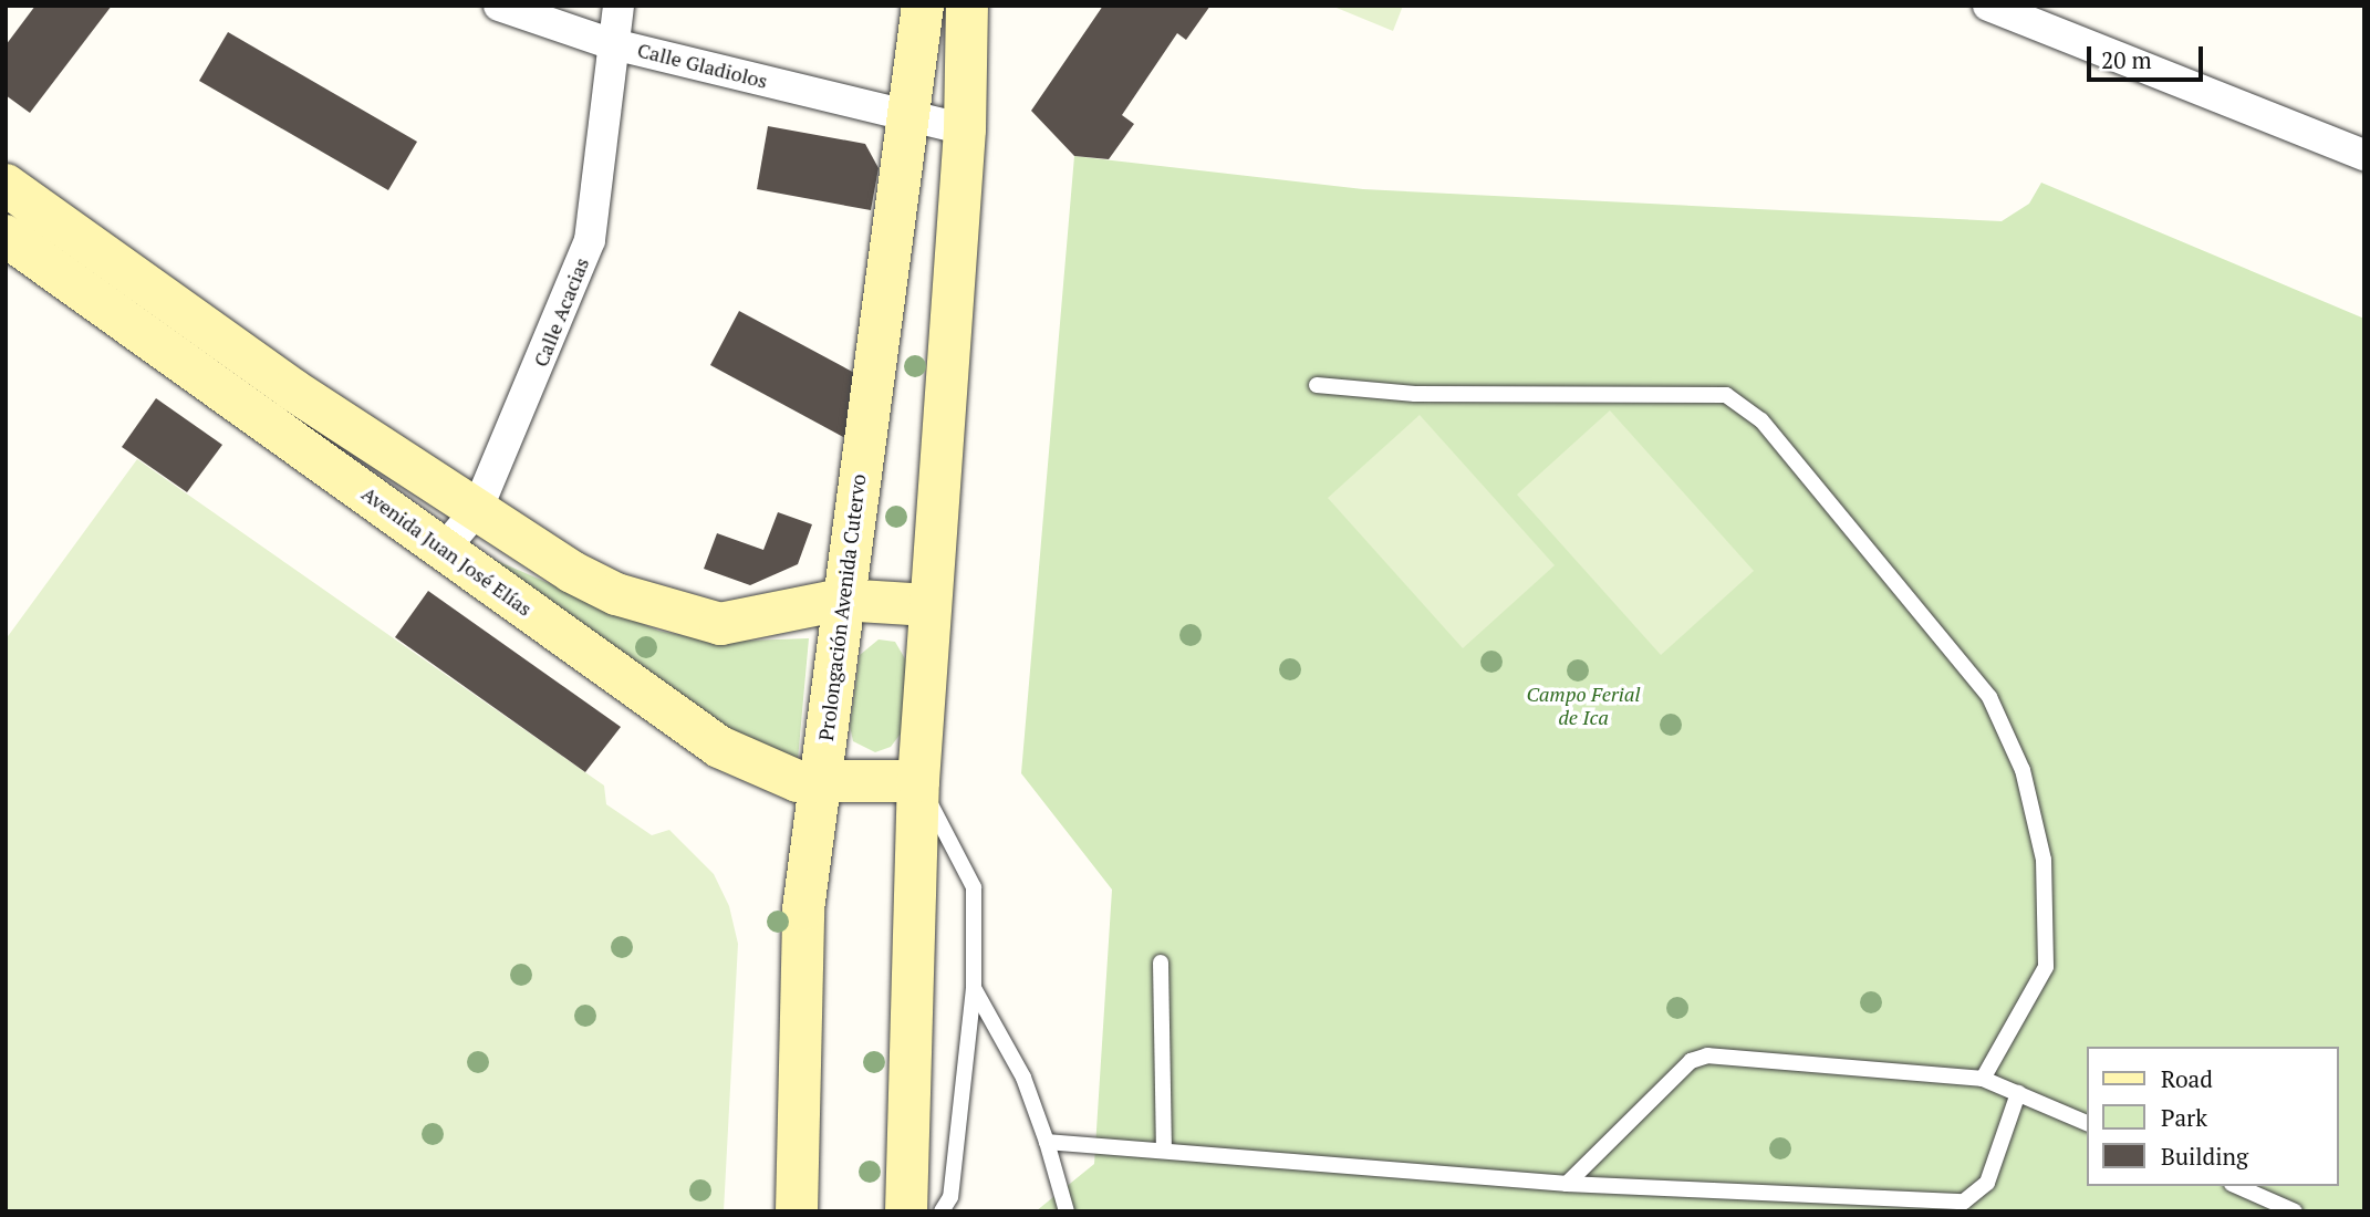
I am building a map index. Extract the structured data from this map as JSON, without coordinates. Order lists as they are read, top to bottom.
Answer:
{
  "streets": {
    "street": [
      "Calle Gladiolos",
      "Calle Acacias",
      "Avenida Juan José Elías",
      "Prolongación Avenida Cutervo"
    ]
  },
  "crossings": [
    ["Calle Gladiolos", "Calle Acacias"],
    ["Calle Gladiolos", "Prolongación Avenida Cutervo"],
    ["Calle Acacias", "Avenida Juan José Elías"],
    ["Avenida Juan José Elías", "Prolongación Avenida Cutervo"]
  ],
  "parks": ["Campo Ferial de Ica"],
  "legend": ["Road", "Park", "Building"],
  "scale_bar": "20 m"
}
